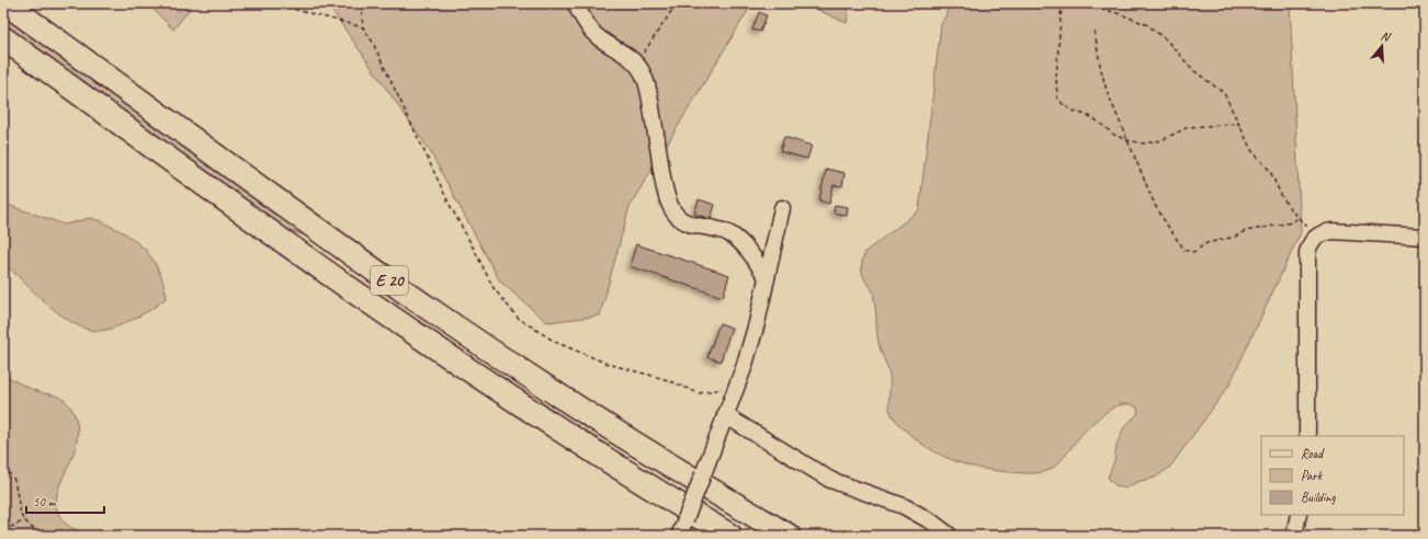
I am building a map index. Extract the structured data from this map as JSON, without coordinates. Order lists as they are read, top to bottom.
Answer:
{
  "streets": {
    "highway": ["E 20"]
  },
  "legend": ["Road", "Park", "Building"],
  "scale_bar": "50 m",
  "north": "top"
}
